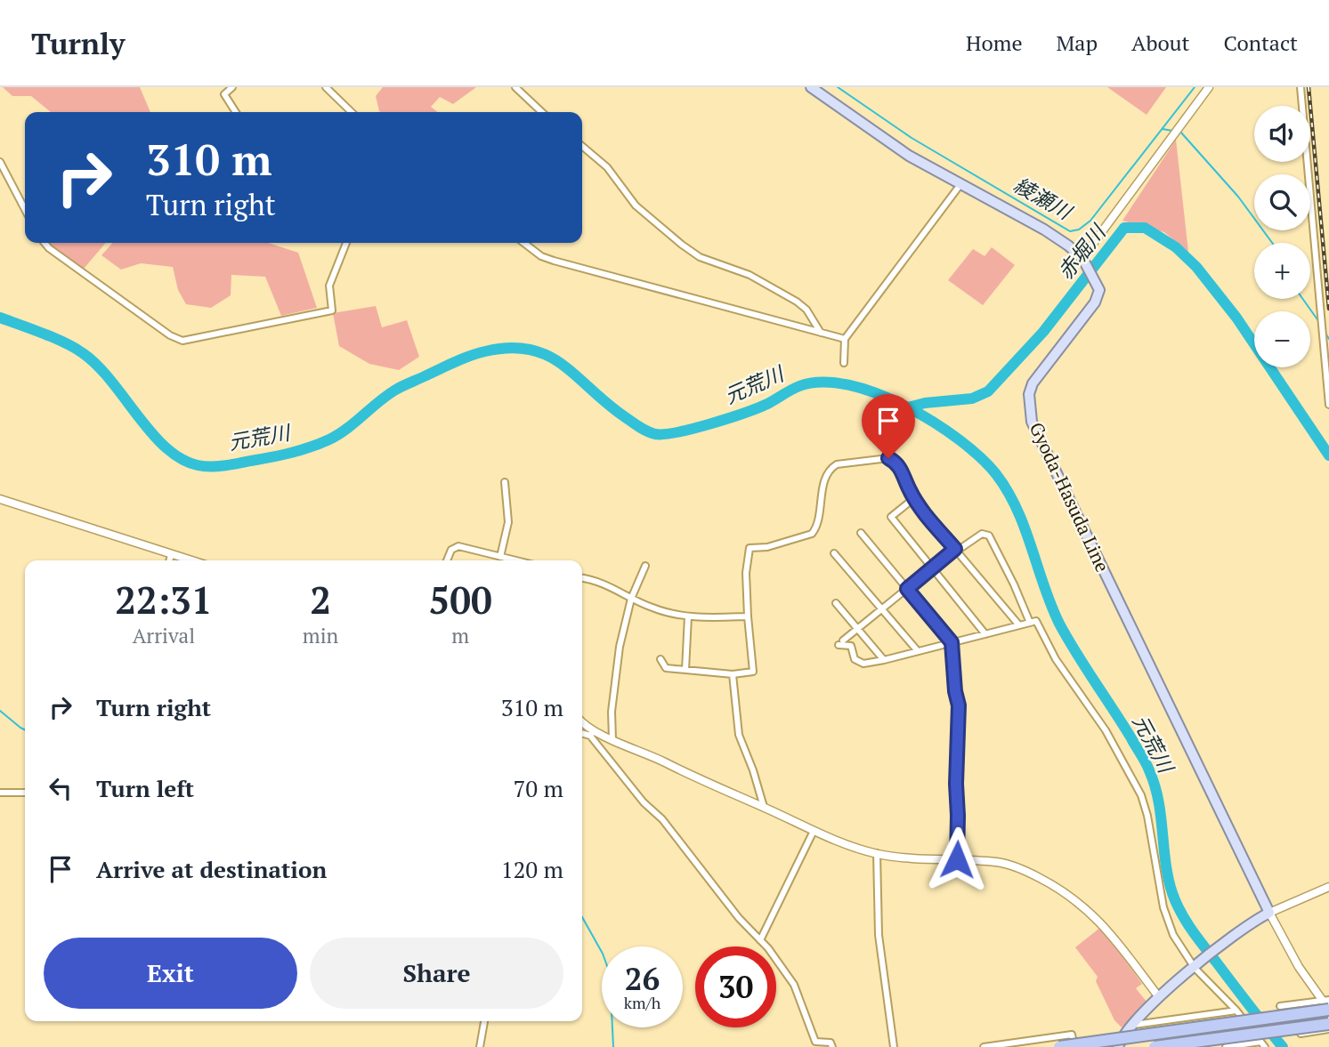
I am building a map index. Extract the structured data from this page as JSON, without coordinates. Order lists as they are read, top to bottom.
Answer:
{
  "streets": {
    "main road": ["Gyoda-Hasuda Line"]
  },
  "water": ["綾瀬川", "赤堀川", "元荒川"],
  "page": {
    "header": "Turnly",
    "nav": [
      "Home",
      "Map",
      "About",
      "Contact"
    ],
    "map_buttons": ["+", "−"],
    "turn": ["310 m", "Turn right"],
    "eta": [
      "22:31",
      "Arrival",
      "2",
      "min",
      "500",
      "m"
    ],
    "list": [
      {
        "name": "Turn right",
        "value": "310 m"
      },
      {
        "name": "Turn left",
        "value": "70 m"
      },
      {
        "name": "Arrive at destination",
        "value": "120 m"
      }
    ],
    "buttons": ["Exit", "Share"],
    "speed": "26 km/h",
    "limit": "30"
  }
}
